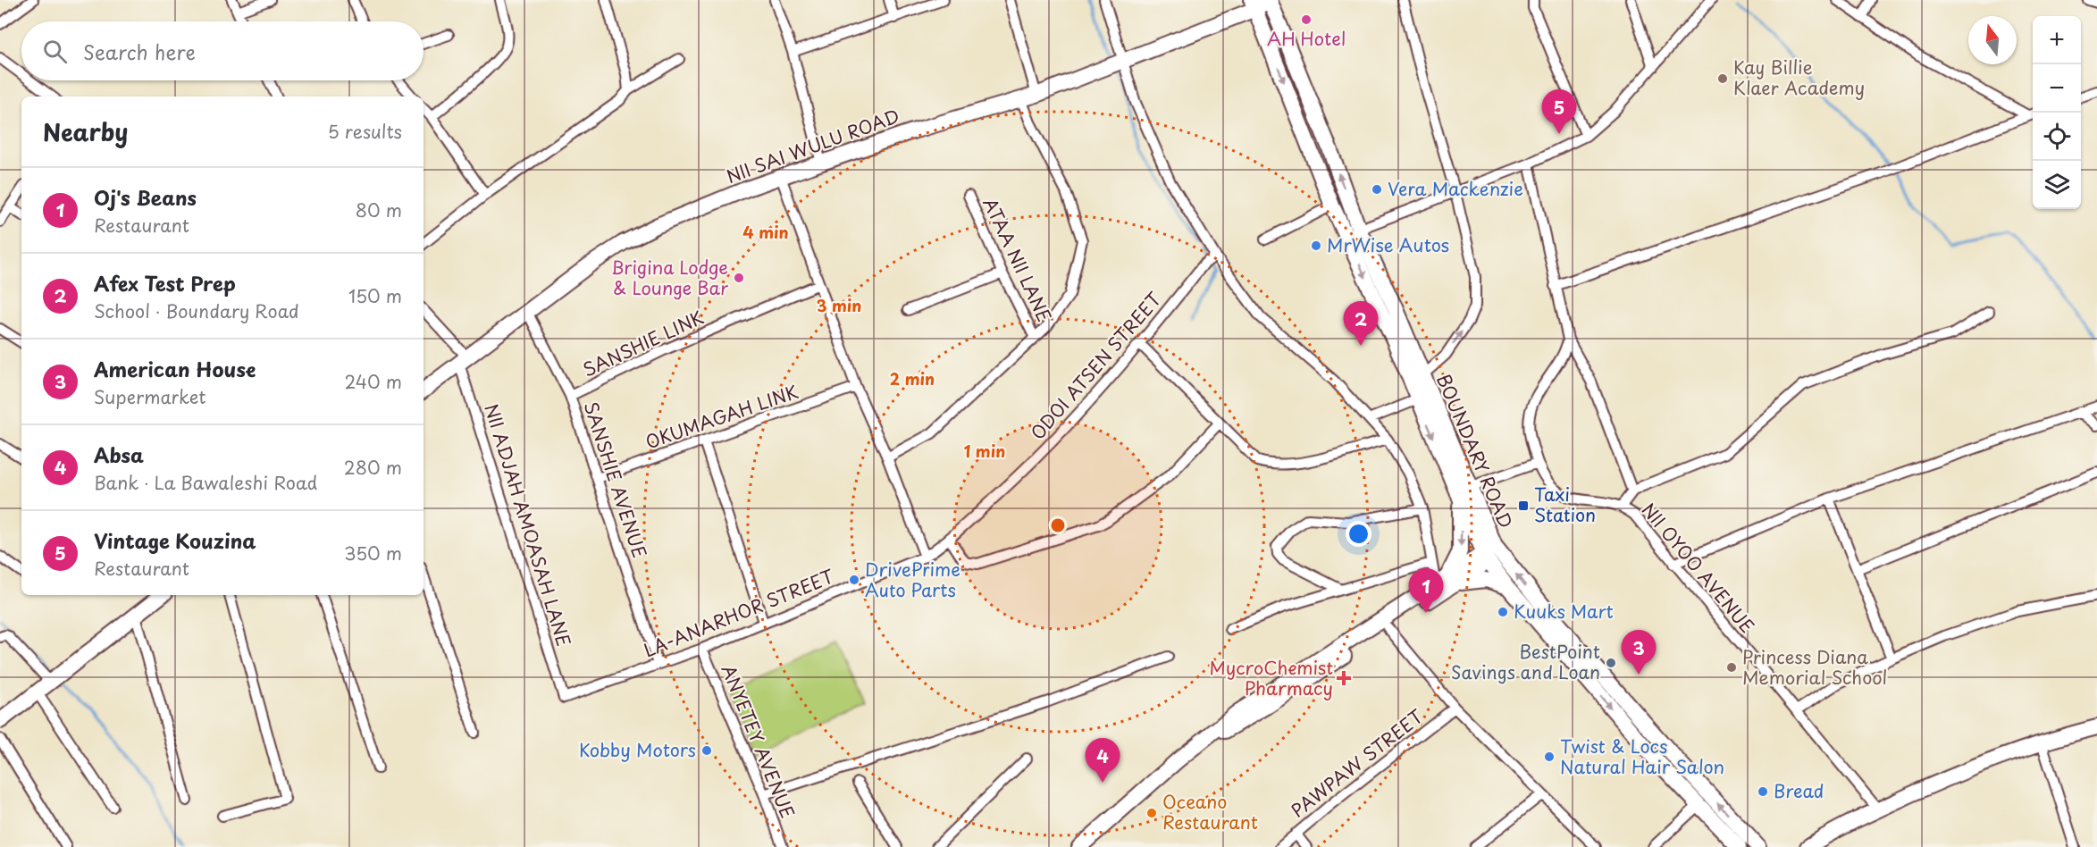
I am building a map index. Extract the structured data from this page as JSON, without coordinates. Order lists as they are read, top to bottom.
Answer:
{
  "streets": {
    "main road": ["NII SAI WULU ROAD", "BOUNDARY ROAD"],
    "street": [
      "ATAA NII LANE",
      "SANSHIE LINK",
      "ODOI ATSEN STREET",
      "OKUMAGAH LINK",
      "SANSHIE AVENUE",
      "NII ADJAH AMOASAH LANE",
      "NII OYOO AVENUE",
      "LA-ANARHOR STREET",
      "ANYETEY AVENUE",
      "PAWPAW STREET"
    ]
  },
  "crossings": [
    ["NII SAI WULU ROAD", "BOUNDARY ROAD"],
    ["NII SAI WULU ROAD", "SANSHIE AVENUE"],
    ["NII SAI WULU ROAD", "NII ADJAH AMOASAH LANE"],
    ["SANSHIE LINK", "SANSHIE AVENUE"],
    ["ODOI ATSEN STREET", "LA-ANARHOR STREET"],
    ["OKUMAGAH LINK", "SANSHIE AVENUE"],
    ["SANSHIE AVENUE", "LA-ANARHOR STREET"],
    ["NII ADJAH AMOASAH LANE", "LA-ANARHOR STREET"],
    ["LA-ANARHOR STREET", "ANYETEY AVENUE"]
  ],
  "places": {
    "other": [
      "AH Hotel",
      "Kay Billie Klaer Academy",
      "Vera Mackenzie",
      "MrWise Autos",
      "Brigina Lodge & Lounge Bar",
      "DrivePrime Auto Parts",
      "Kuuks Mart",
      "BestPoint Savings and Loan",
      "Princess Diana Memorial School",
      "Kobby Motors",
      "Twist & Locs Natural Hair Salon",
      "Bread",
      "Oceano Restaurant"
    ],
    "transit": ["Taxi Station"],
    "health": ["MycroChemist Pharmacy"]
  },
  "north": "top",
  "page": {
    "map_buttons": ["+", "−"],
    "search": "Search here",
    "pins": [
      "5",
      "2",
      "1",
      "3",
      "4"
    ],
    "heading": ["Nearby", "5 results"],
    "list": [
      {
        "mark": "1",
        "name": "Oj's Beans",
        "note": "Restaurant",
        "value": "80 m"
      },
      {
        "mark": "2",
        "name": "Afex Test Prep",
        "note": "School · Boundary Road",
        "value": "150 m"
      },
      {
        "mark": "3",
        "name": "American House",
        "note": "Supermarket",
        "value": "240 m"
      },
      {
        "mark": "4",
        "name": "Absa",
        "note": "Bank · La Bawaleshi Road",
        "value": "280 m"
      },
      {
        "mark": "5",
        "name": "Vintage Kouzina",
        "note": "Restaurant",
        "value": "350 m"
      }
    ]
  },
  "rings": [
    "4 min",
    "3 min",
    "2 min",
    "1 min"
  ]
}
